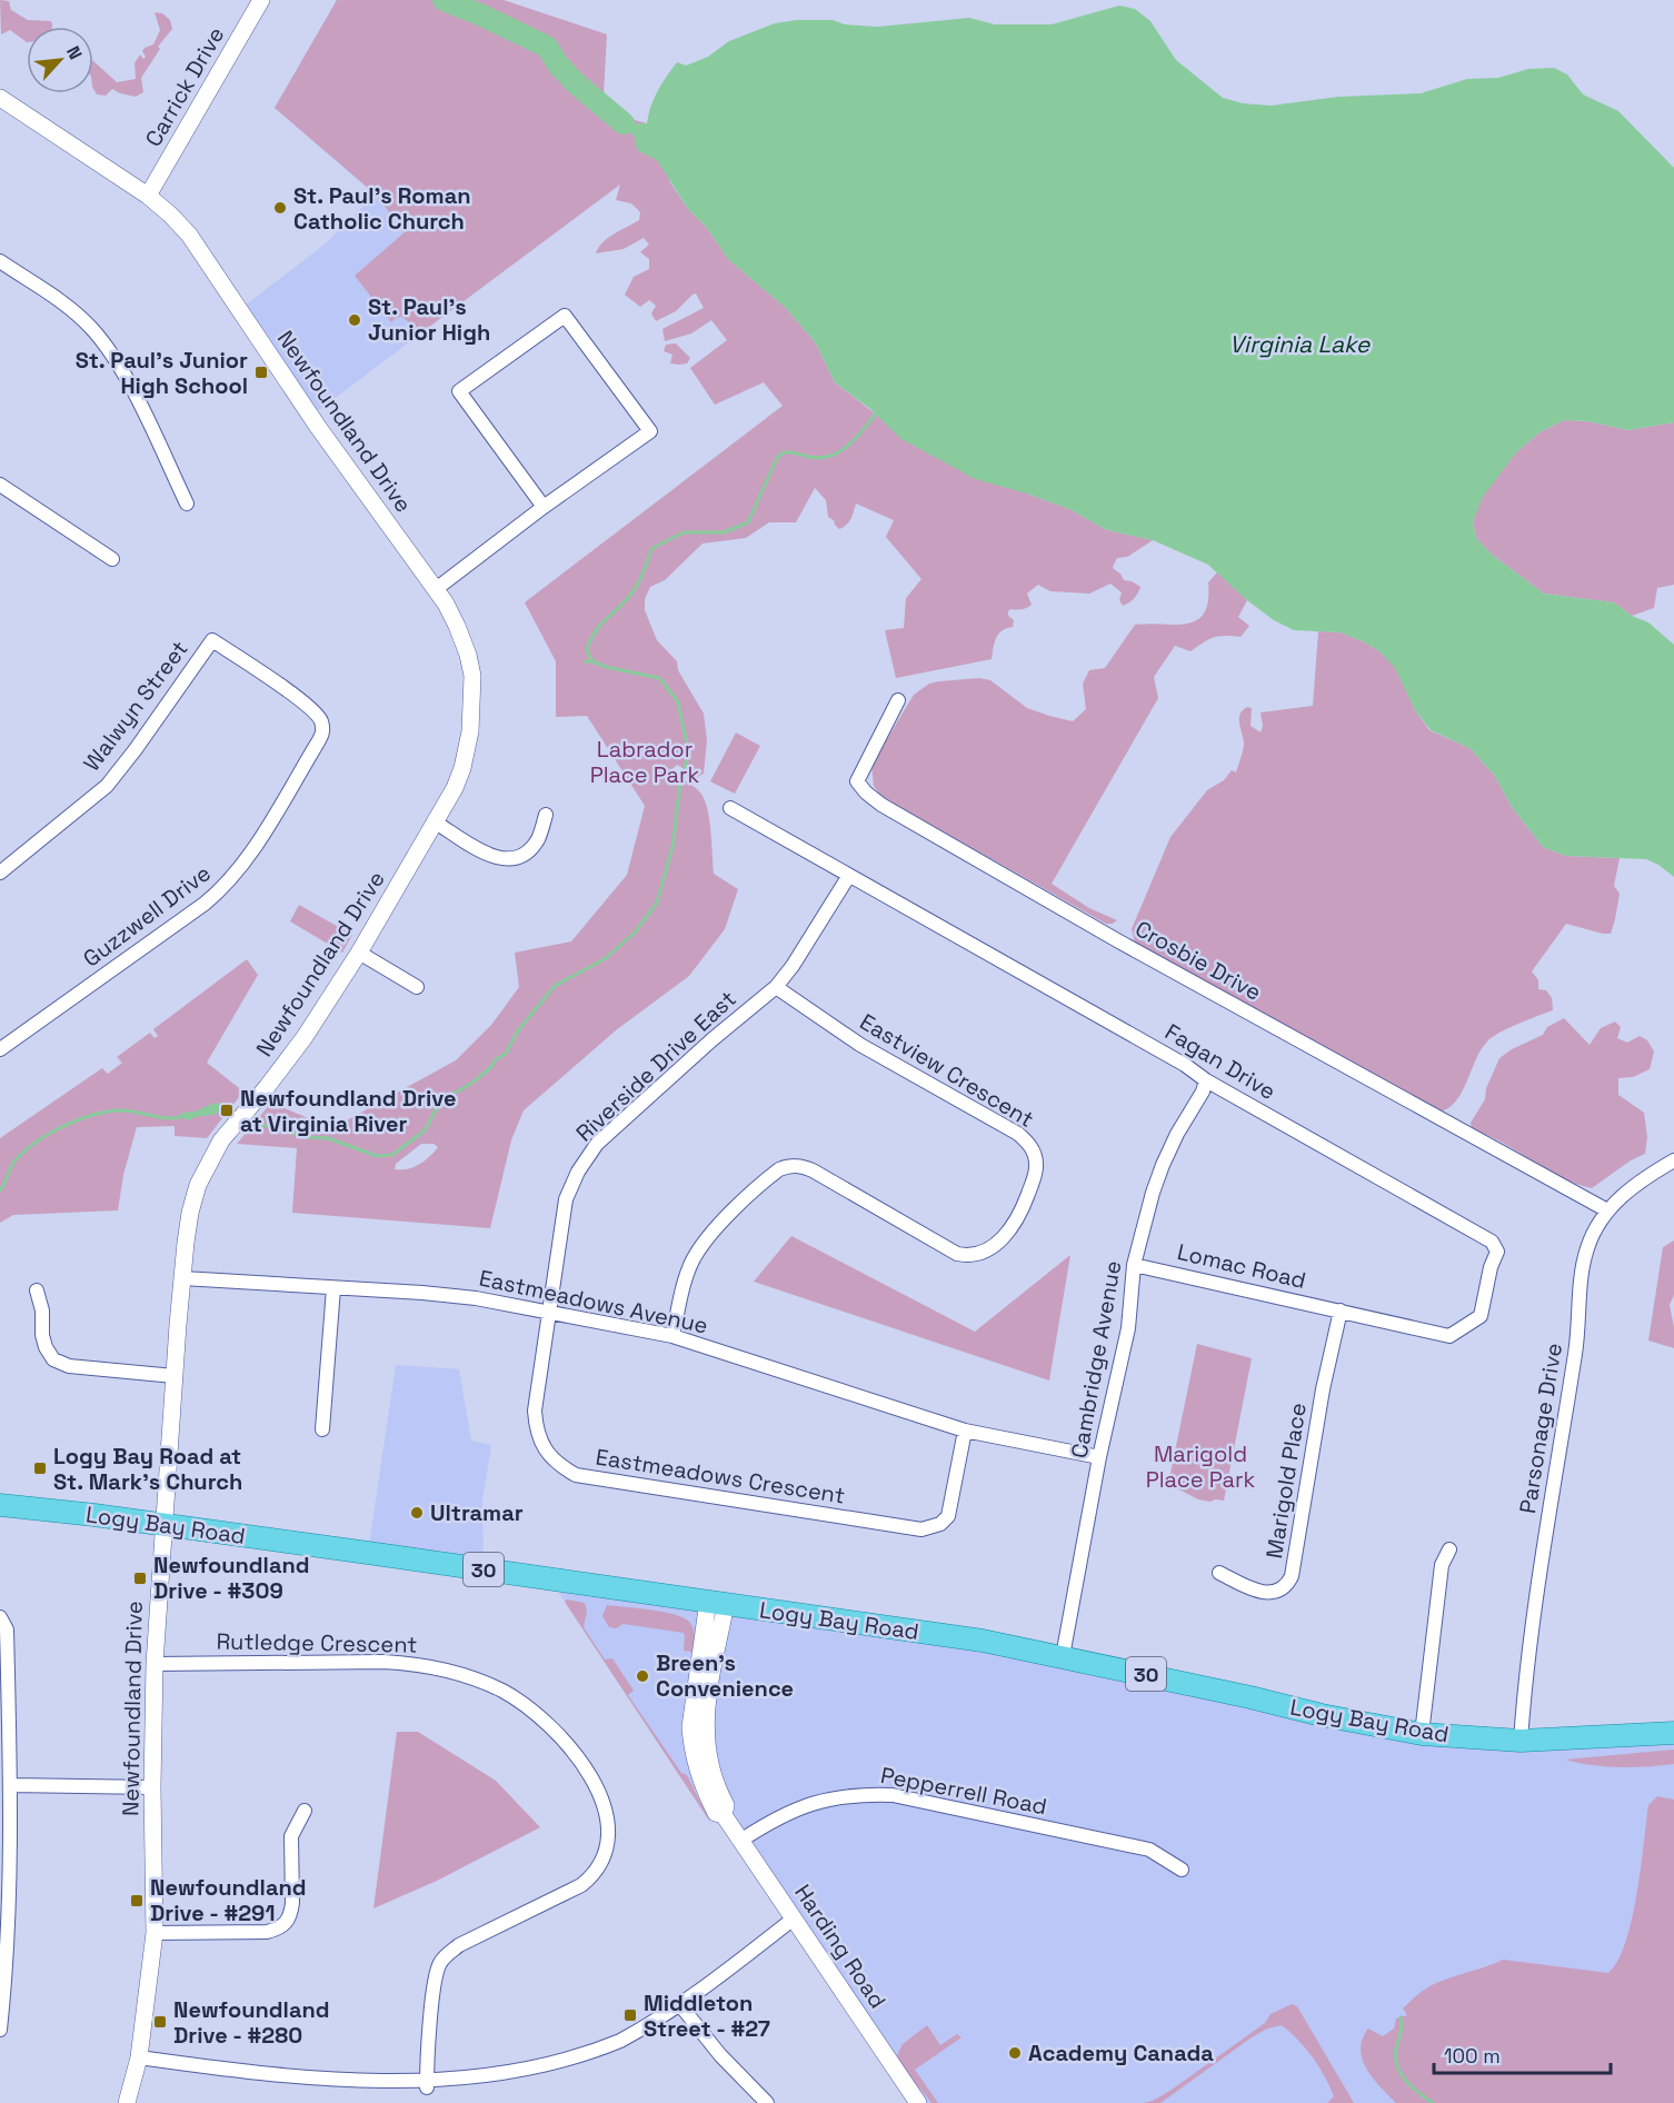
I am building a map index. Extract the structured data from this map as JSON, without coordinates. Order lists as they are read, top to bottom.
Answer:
{
  "streets": {
    "main road": ["Logy Bay Road", "30"],
    "street": [
      "Carrick Drive",
      "Newfoundland Drive",
      "Walwyn Street",
      "Guzzwell Drive",
      "Crosbie Drive",
      "Fagan Drive",
      "Riverside Drive East",
      "Eastview Crescent",
      "Lomac Road",
      "Eastmeadows Avenue",
      "Cambridge Avenue",
      "Parsonage Drive",
      "Eastmeadows Crescent",
      "Marigold Place",
      "Rutledge Crescent",
      "Pepperrell Road",
      "Harding Road"
    ]
  },
  "crossings": [
    ["Carrick Drive", "Newfoundland Drive"],
    ["Newfoundland Drive", "Eastmeadows Avenue"],
    ["Newfoundland Drive", "Logy Bay Road"],
    ["Newfoundland Drive", "Rutledge Crescent"],
    ["Walwyn Street", "Guzzwell Drive"],
    ["Crosbie Drive", "Parsonage Drive"],
    ["Fagan Drive", "Riverside Drive East"],
    ["Fagan Drive", "Lomac Road"],
    ["Fagan Drive", "Cambridge Avenue"],
    ["Fagan Drive", "Marigold Place"],
    ["Riverside Drive East", "Eastview Crescent"],
    ["Riverside Drive East", "Eastmeadows Avenue"],
    ["Riverside Drive East", "Eastmeadows Crescent"],
    ["Eastview Crescent", "Eastmeadows Avenue"],
    ["Lomac Road", "Cambridge Avenue"],
    ["Lomac Road", "Marigold Place"],
    ["Eastmeadows Avenue", "Cambridge Avenue"],
    ["Eastmeadows Avenue", "Eastmeadows Crescent"],
    ["Cambridge Avenue", "Logy Bay Road"],
    ["Parsonage Drive", "Logy Bay Road"],
    ["Logy Bay Road", "Harding Road"],
    ["Pepperrell Road", "Harding Road"]
  ],
  "water": ["Virginia Lake"],
  "parks": ["Labrador Place Park", "Marigold Place Park"],
  "places": {
    "other": [
      "St. Paul's Roman Catholic Church",
      "St. Paul's Junior High",
      "Ultramar",
      "Breen's Convenience",
      "Academy Canada"
    ],
    "transit": [
      "St. Paul's Junior High School",
      "Newfoundland Drive at Virginia River",
      "Logy Bay Road at St. Mark's Church",
      "Newfoundland Drive - #309",
      "Newfoundland Drive - #291",
      "Middleton Street - #27",
      "Newfoundland Drive - #280"
    ]
  },
  "scale_bar": "100 m",
  "north": "top right"
}
